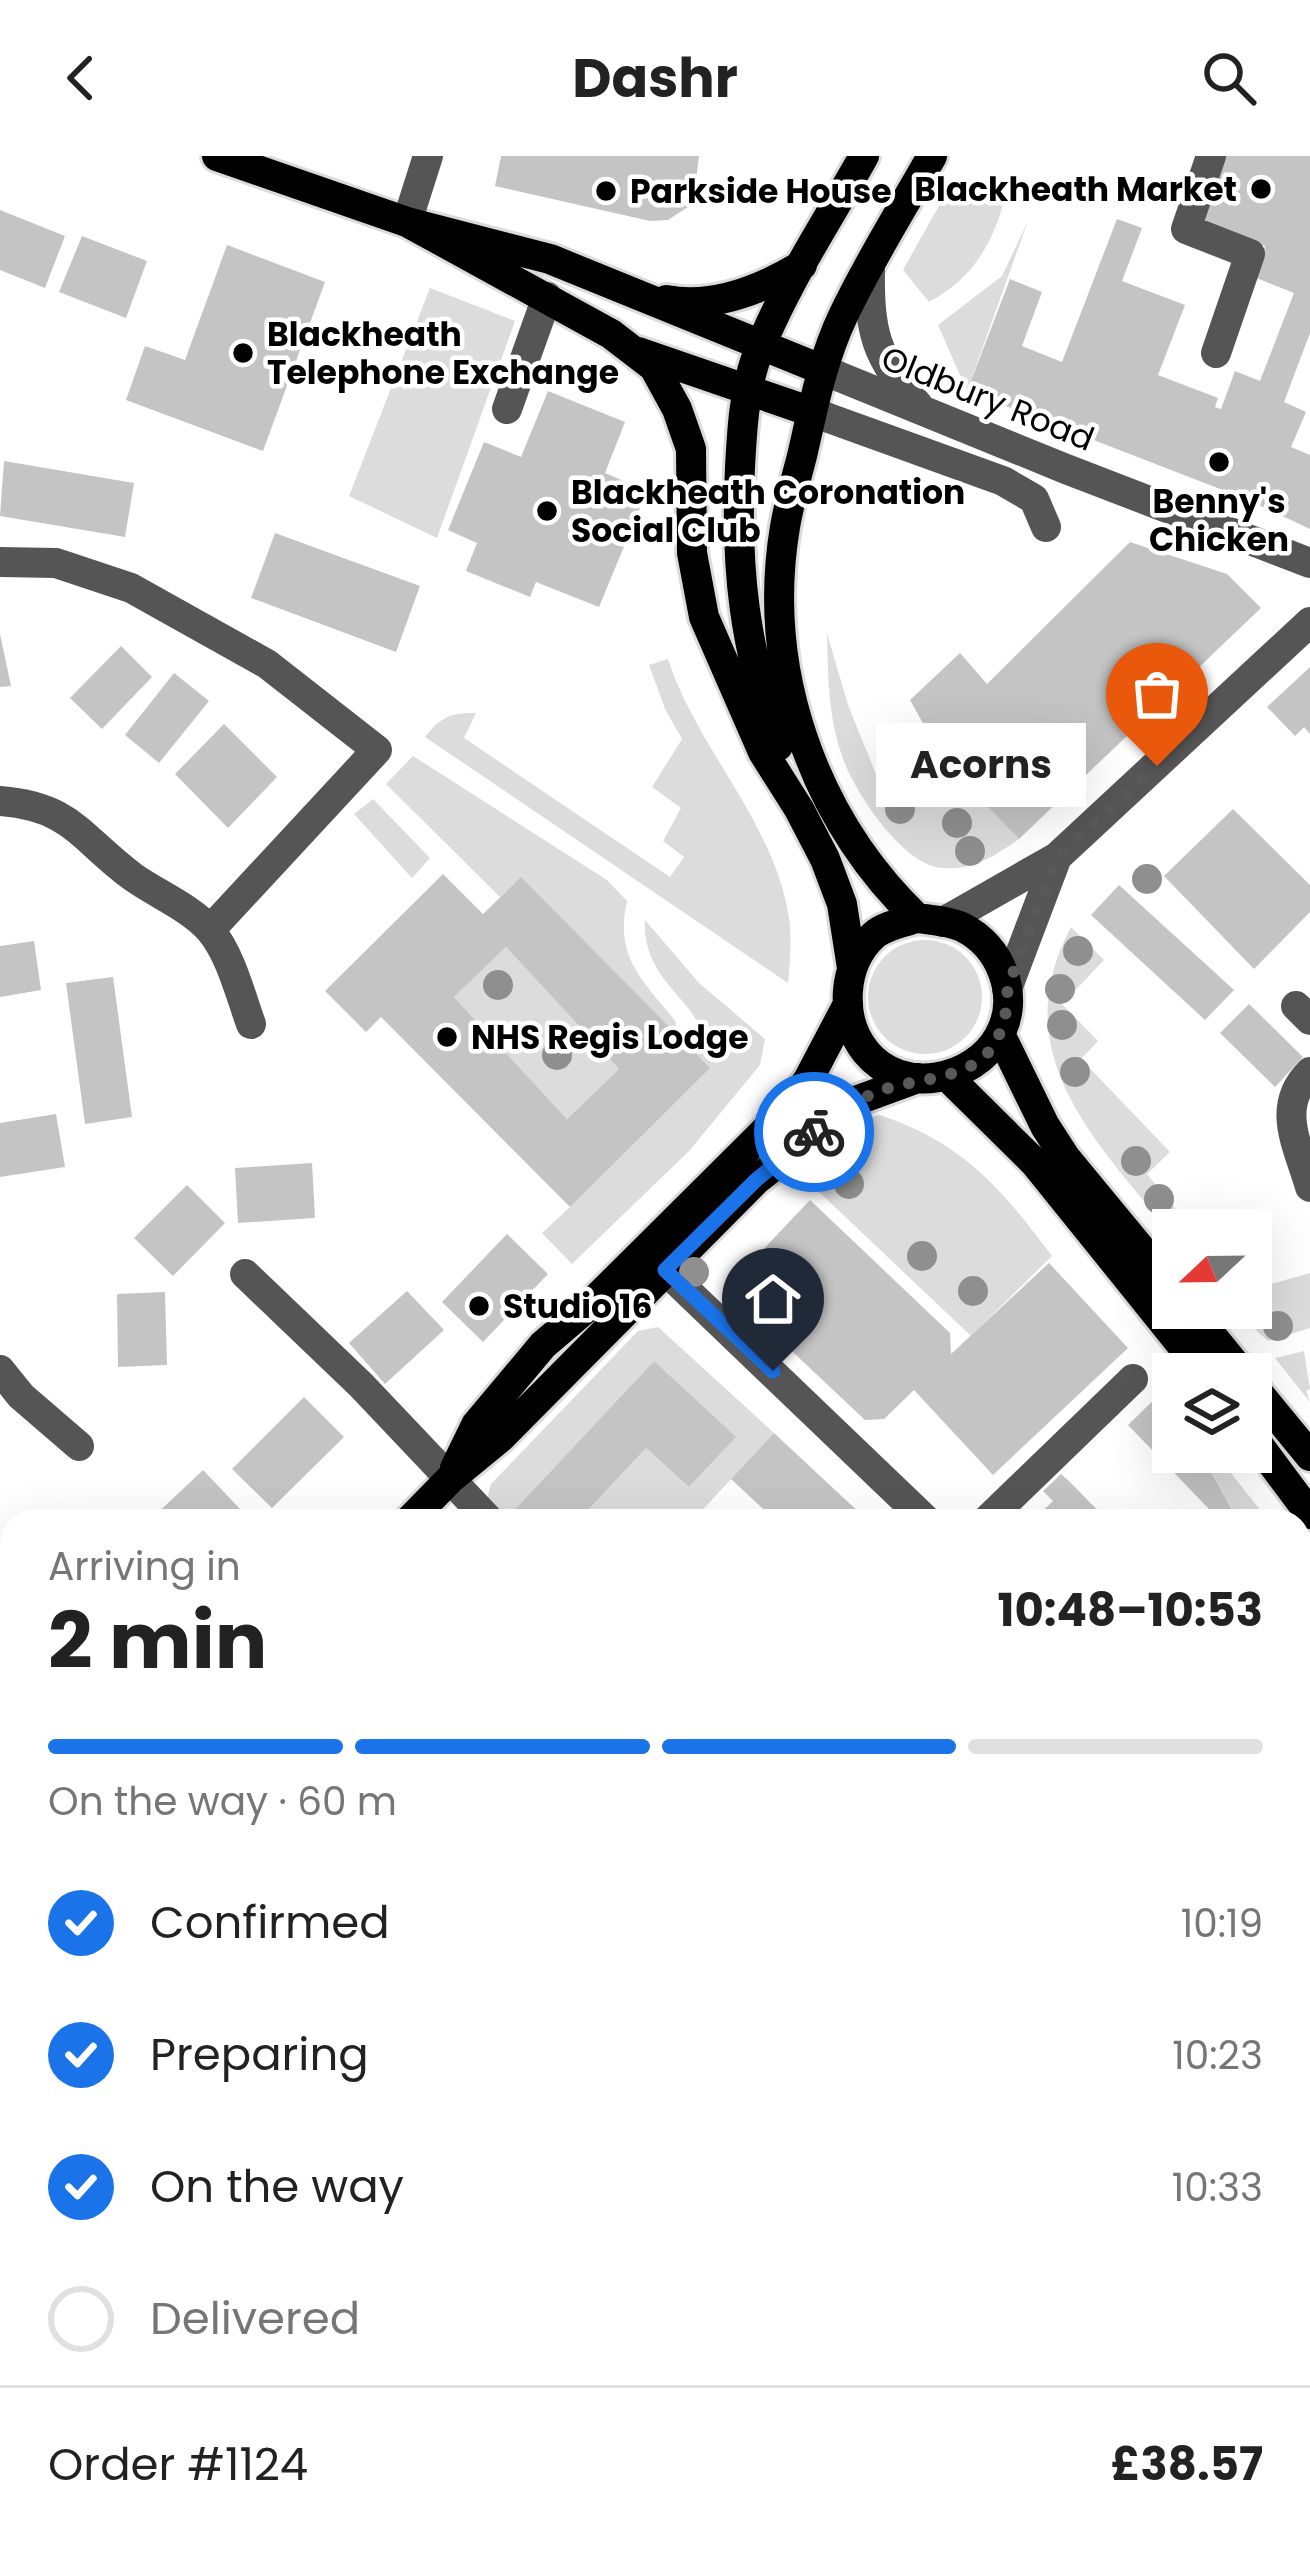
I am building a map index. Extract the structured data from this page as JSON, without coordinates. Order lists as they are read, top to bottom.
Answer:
{
  "streets": {
    "main road": ["Oldbury Road"]
  },
  "places": [
    "Blackheath Market",
    "Parkside House",
    "Blackheath Telephone Exchange",
    "Benny's Chicken",
    "Blackheath Coronation Social Club",
    "Acorns",
    "NHS Regis Lodge",
    "Studio 16"
  ],
  "north": "left",
  "page": {
    "header": "Dashr",
    "bubble": "Acorns",
    "heading": ["2 min", "Arriving in", "10:48–10:53"],
    "panel": ["Order #1124", "£38.57"],
    "bar": "On the way · 60 m",
    "list": [
      ["Confirmed", "10:19"],
      ["Preparing", "10:23"],
      ["On the way", "10:33"],
      "Delivered"
    ]
  }
}
